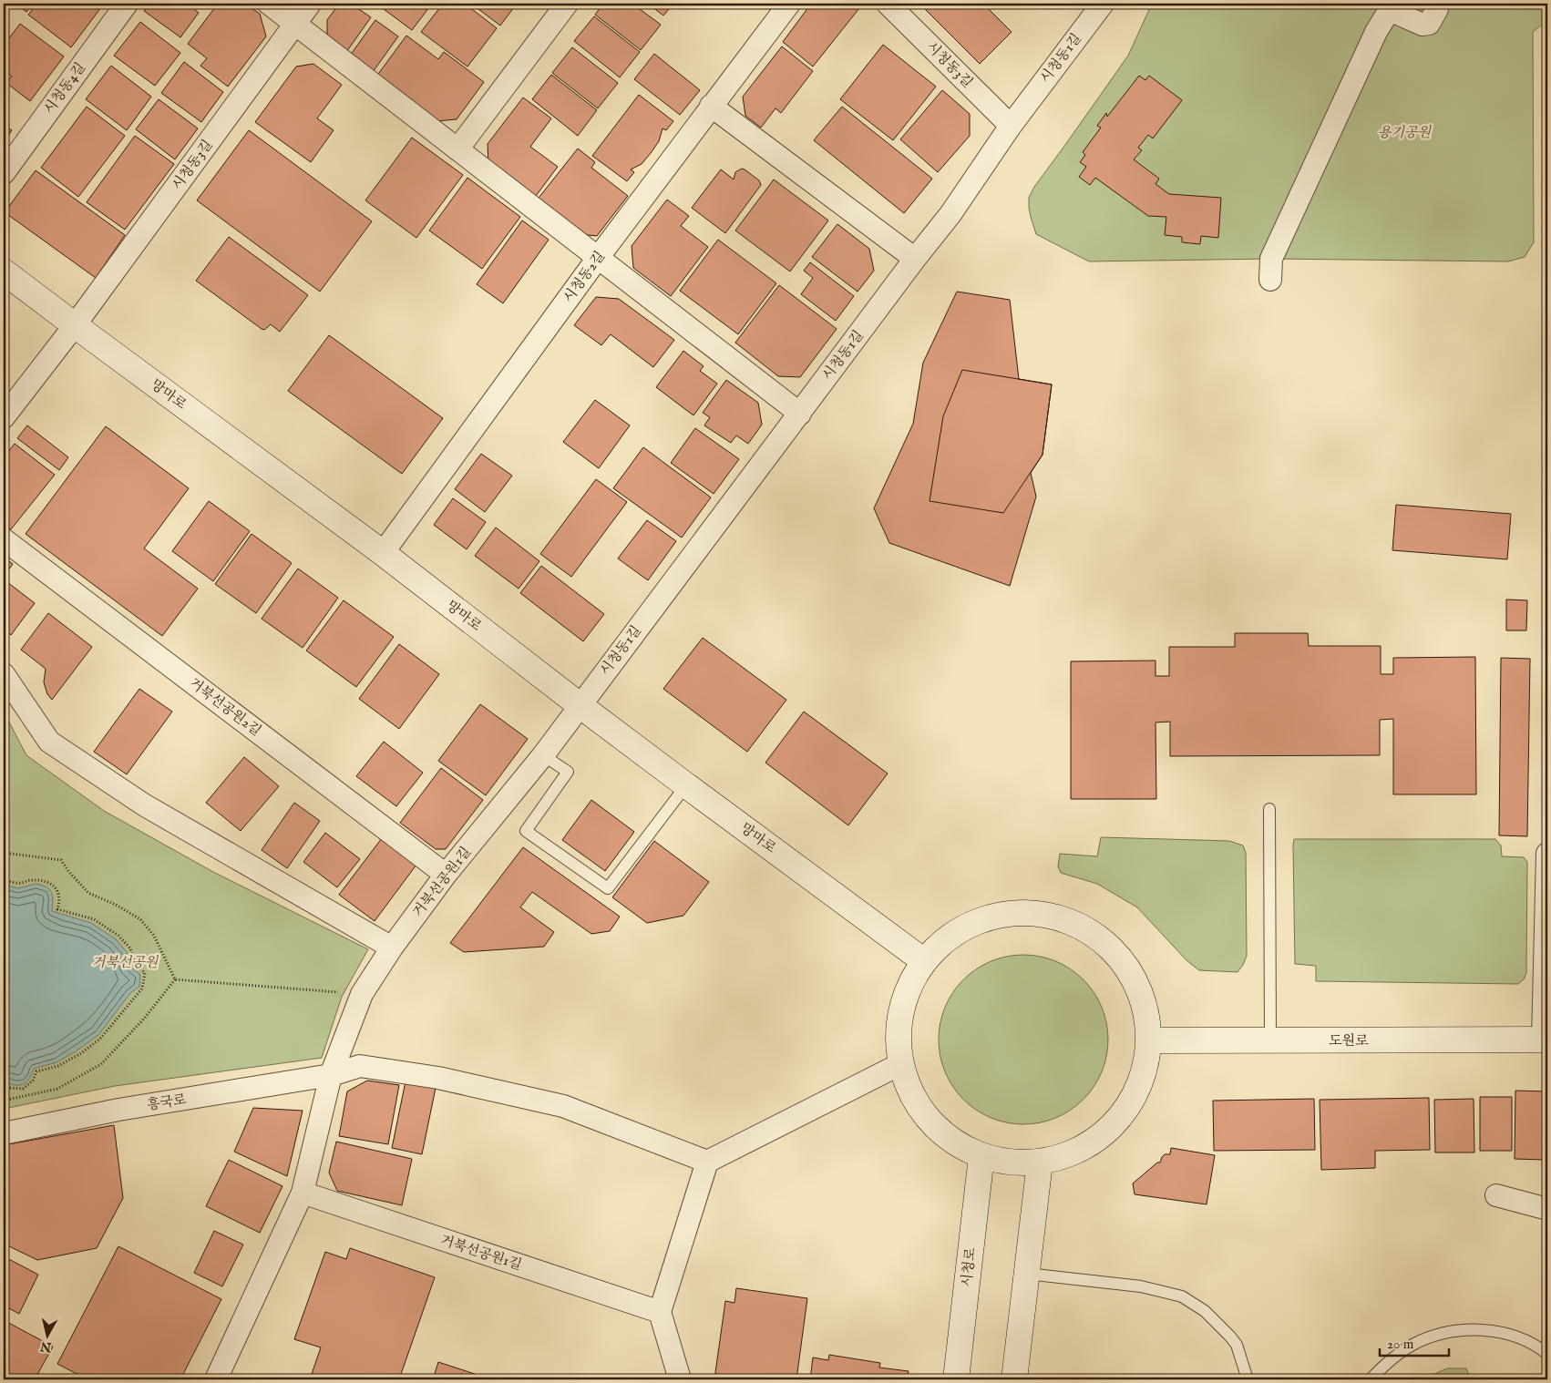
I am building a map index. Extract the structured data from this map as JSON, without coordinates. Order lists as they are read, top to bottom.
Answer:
{
  "streets": {
    "street": [
      "시청동1길",
      "시청동3길",
      "시청동4길",
      "시청동2길",
      "망마로",
      "거북선공원2길",
      "거북선공원1길",
      "도원로",
      "흥국로",
      "시청로"
    ]
  },
  "crossings": [
    ["시청동1길", "시청동3길"],
    ["시청동1길", "망마로"],
    ["시청동1길", "거북선공원1길"],
    ["시청동3길", "망마로"],
    ["시청동2길", "망마로"],
    ["망마로", "거북선공원1길"],
    ["거북선공원2길", "거북선공원1길"],
    ["거북선공원1길", "흥국로"]
  ],
  "parks": ["용기공원", "거북선공원"],
  "scale_bar": "20 m",
  "north": "bottom"
}
